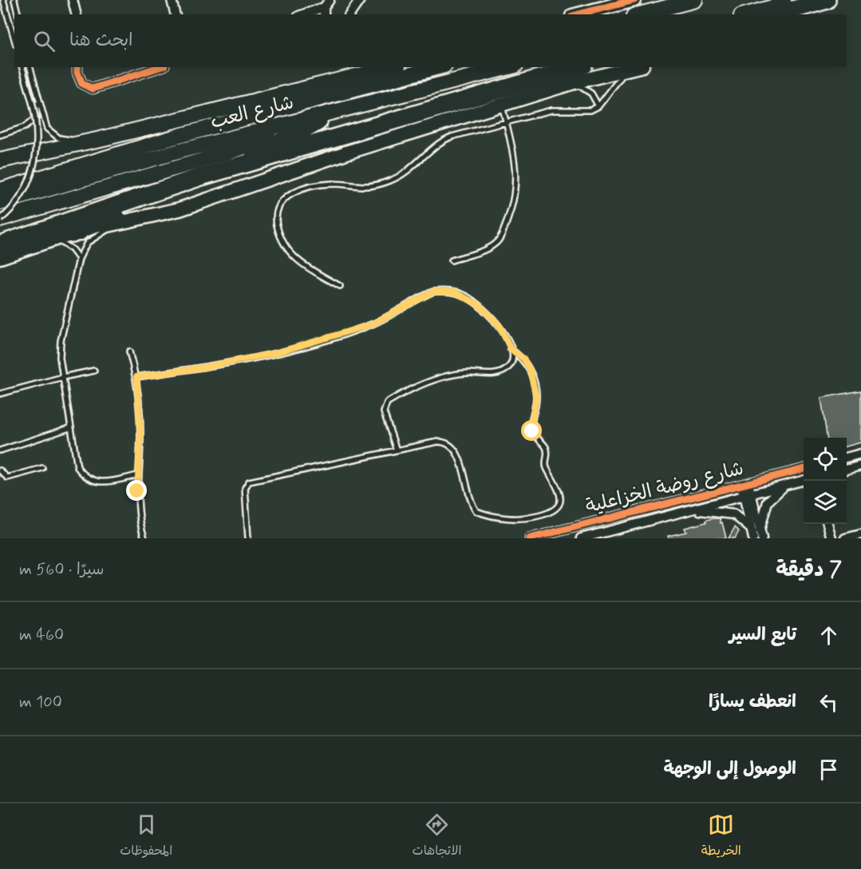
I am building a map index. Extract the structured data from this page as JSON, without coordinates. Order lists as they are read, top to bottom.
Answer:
{
  "streets": {
    "main road": ["شارع العب"],
    "street": ["شارع روضة الخزاعلية"]
  },
  "page": {
    "search": "ابحث هنا",
    "heading": ["7 دقيقة", "سيرًا · 560 m"],
    "list": [
      ["تابع السير", "460 m"],
      ["انعطف يسارًا", "100 m"],
      "الوصول إلى الوجهة"
    ],
    "nav": ["الخريطة", "الاتجاهات", "المحفوظات"]
  }
}
